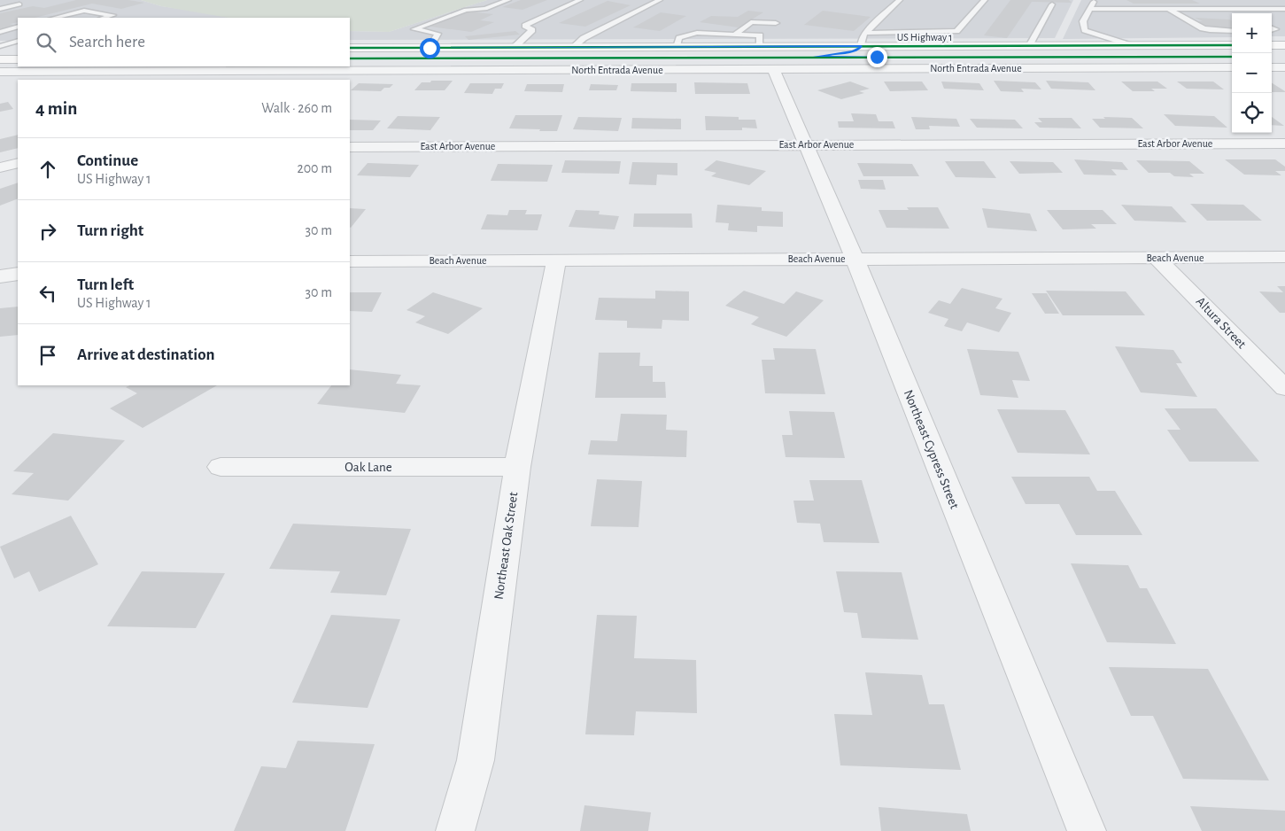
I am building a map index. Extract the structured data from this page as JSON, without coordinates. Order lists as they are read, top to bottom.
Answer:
{
  "streets": {
    "main road": ["US Highway 1"],
    "street": [
      "North Entrada Avenue",
      "East Arbor Avenue",
      "Beach Avenue",
      "Altura Street",
      "Northeast Cypress Street",
      "Oak Lane",
      "Northeast Oak Street"
    ]
  },
  "crossings": [
    ["North Entrada Avenue", "Northeast Cypress Street"],
    ["East Arbor Avenue", "Northeast Cypress Street"],
    ["Beach Avenue", "Altura Street"],
    ["Beach Avenue", "Northeast Cypress Street"],
    ["Beach Avenue", "Northeast Oak Street"],
    ["Oak Lane", "Northeast Oak Street"]
  ],
  "page": {
    "map_buttons": ["+", "−"],
    "search": "Search here",
    "heading": ["4 min", "Walk · 260 m"],
    "list": [
      ["Continue", "US Highway 1", "200 m"],
      ["Turn right", "30 m"],
      ["Turn left", "US Highway 1", "30 m"],
      "Arrive at destination"
    ]
  }
}
